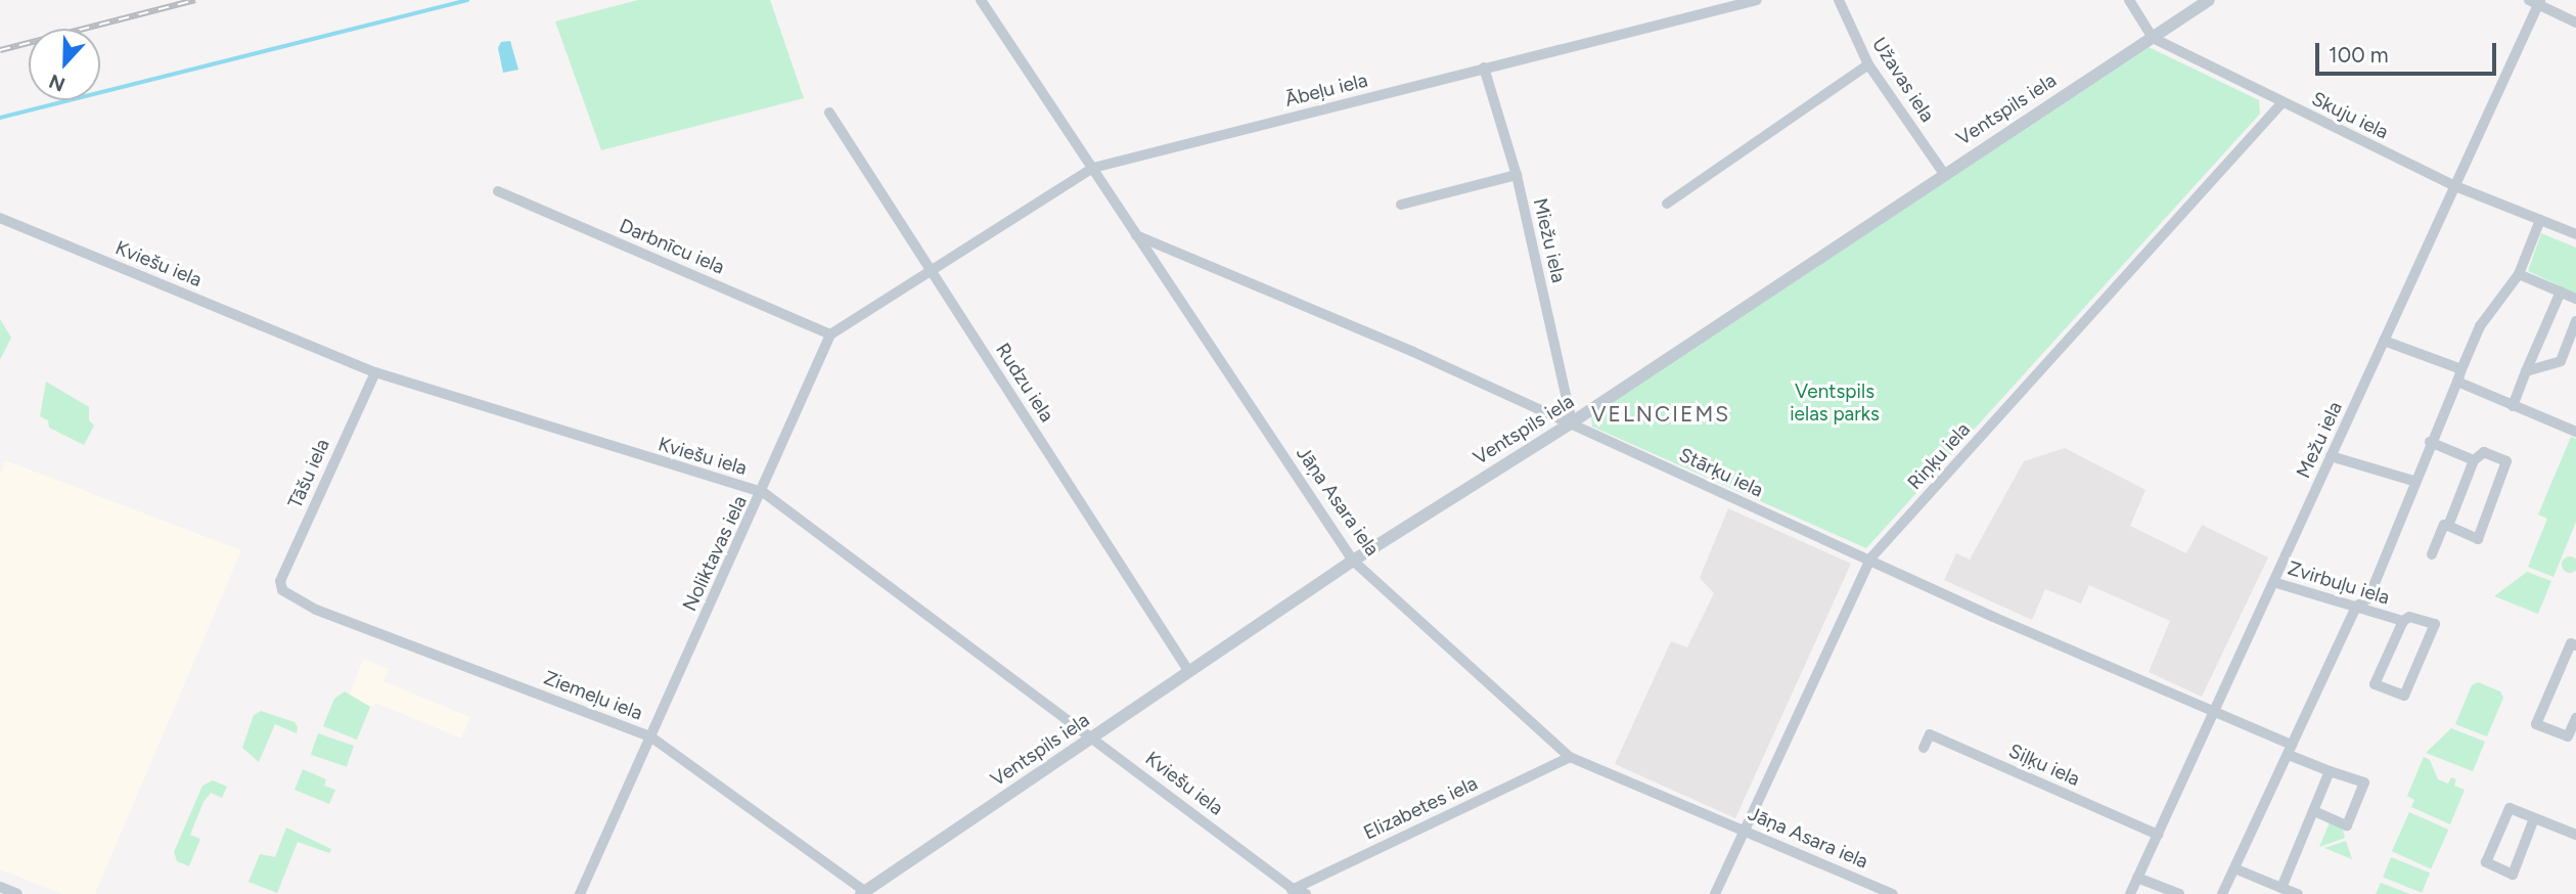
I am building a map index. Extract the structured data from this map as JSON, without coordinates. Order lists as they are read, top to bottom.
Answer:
{
  "streets": {
    "street": [
      "Užavas iela",
      "Ābeļu iela",
      "Ventspils iela",
      "Skuju iela",
      "Miežu iela",
      "Darbnīcu iela",
      "Kviešu iela",
      "Rudzu iela",
      "Mežu iela",
      "Riņķu iela",
      "Stārķu iela",
      "Tāšu iela",
      "Jāņa Asara iela",
      "Noliktavas iela",
      "Zvirbuļu iela",
      "Ziemeļu iela",
      "Siļķu iela",
      "Elizabetes iela"
    ]
  },
  "crossings": [
    ["Užavas iela", "Ventspils iela"],
    ["Ābeļu iela", "Miežu iela"],
    ["Ābeļu iela", "Rudzu iela"],
    ["Ābeļu iela", "Jāņa Asara iela"],
    ["Ventspils iela", "Skuju iela"],
    ["Ventspils iela", "Miežu iela"],
    ["Ventspils iela", "Kviešu iela"],
    ["Ventspils iela", "Rudzu iela"],
    ["Ventspils iela", "Stārķu iela"],
    ["Ventspils iela", "Jāņa Asara iela"],
    ["Ventspils iela", "Ziemeļu iela"],
    ["Skuju iela", "Mežu iela"],
    ["Skuju iela", "Riņķu iela"],
    ["Miežu iela", "Stārķu iela"],
    ["Darbnīcu iela", "Noliktavas iela"],
    ["Kviešu iela", "Tāšu iela"],
    ["Kviešu iela", "Noliktavas iela"],
    ["Kviešu iela", "Elizabetes iela"],
    ["Mežu iela", "Stārķu iela"],
    ["Mežu iela", "Zvirbuļu iela"],
    ["Mežu iela", "Siļķu iela"],
    ["Riņķu iela", "Stārķu iela"],
    ["Riņķu iela", "Jāņa Asara iela"],
    ["Stārķu iela", "Jāņa Asara iela"],
    ["Tāšu iela", "Ziemeļu iela"],
    ["Jāņa Asara iela", "Elizabetes iela"],
    ["Noliktavas iela", "Ziemeļu iela"]
  ],
  "districts": ["VELNCIEMS"],
  "parks": ["Ventspils ielas parks"],
  "scale_bar": "100 m",
  "north": "bottom"
}
